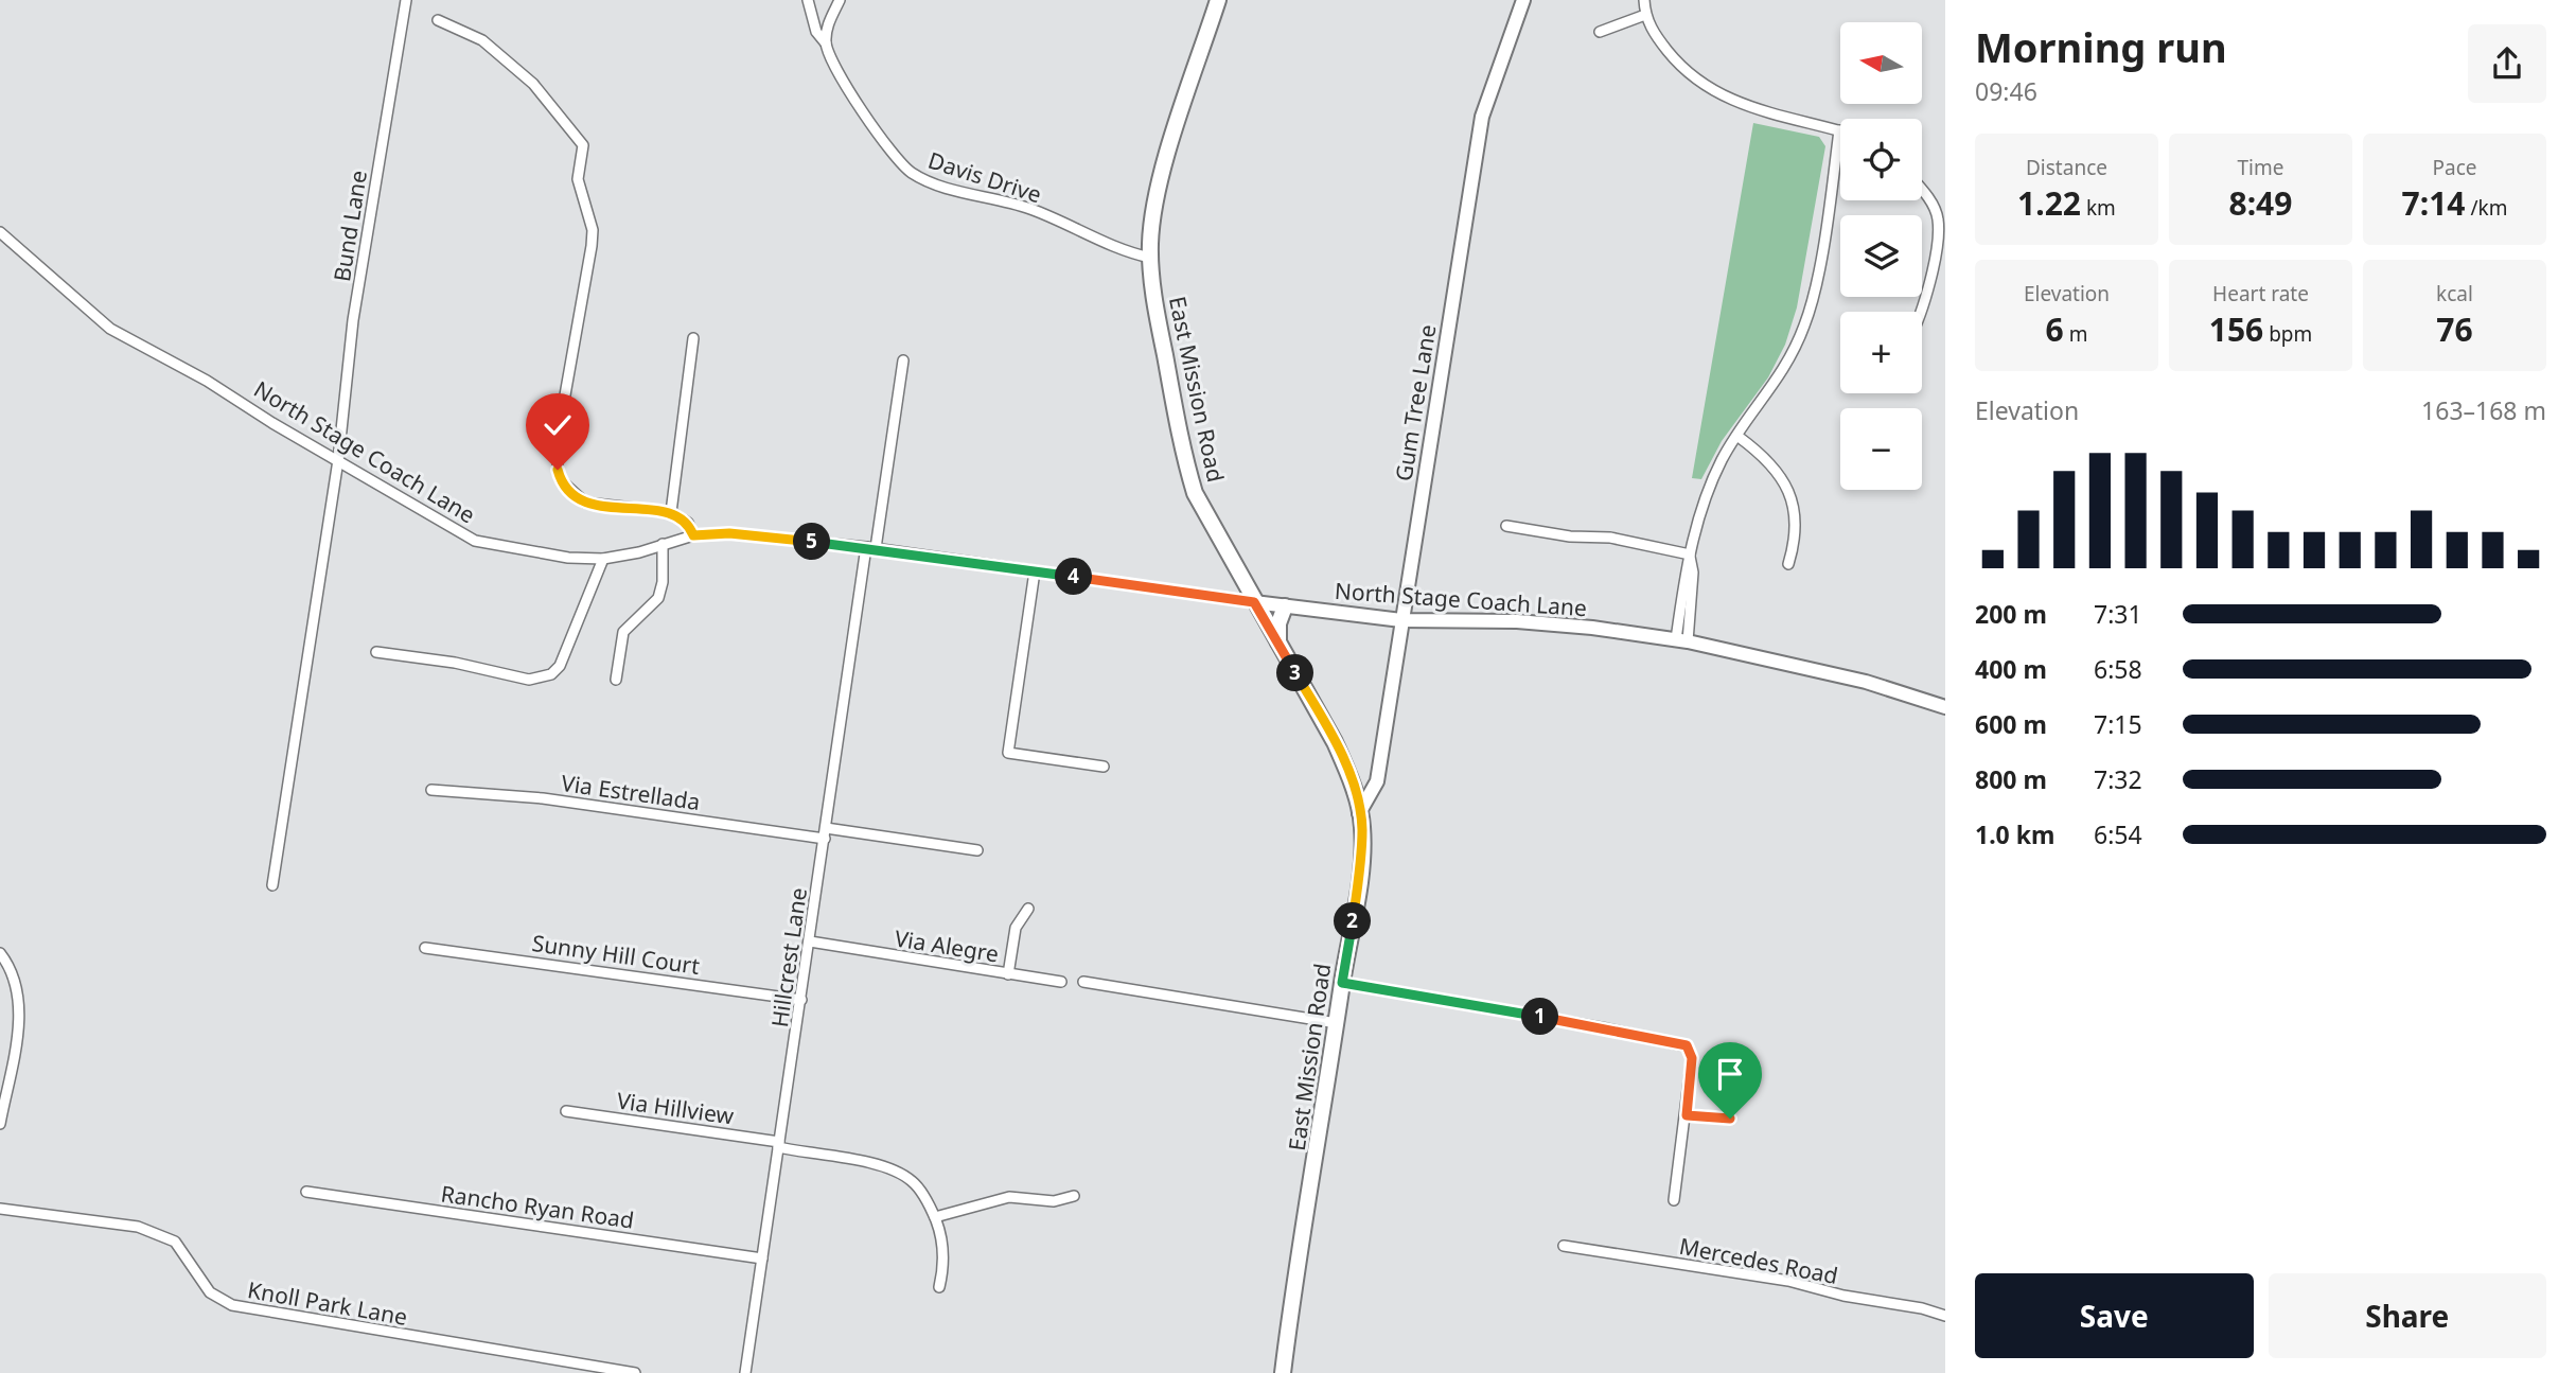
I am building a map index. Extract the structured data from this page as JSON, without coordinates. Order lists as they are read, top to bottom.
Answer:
{
  "streets": {
    "main road": ["East Mission Road"],
    "street": [
      "Davis Drive",
      "Bund Lane",
      "Gum Tree Lane",
      "North Stage Coach Lane",
      "Via Estrellada",
      "Via Alegre",
      "Sunny Hill Court",
      "Hillcrest Lane",
      "Via Hillview",
      "Rancho Ryan Road",
      "Mercedes Road",
      "Knoll Park Lane"
    ]
  },
  "crossings": [
    ["Davis Drive", "East Mission Road"],
    ["Bund Lane", "North Stage Coach Lane"],
    ["East Mission Road", "Gum Tree Lane"],
    ["East Mission Road", "North Stage Coach Lane"],
    ["Gum Tree Lane", "North Stage Coach Lane"],
    ["North Stage Coach Lane", "Hillcrest Lane"],
    ["Via Estrellada", "Hillcrest Lane"],
    ["Via Alegre", "Hillcrest Lane"],
    ["Sunny Hill Court", "Hillcrest Lane"],
    ["Hillcrest Lane", "Via Hillview"],
    ["Hillcrest Lane", "Rancho Ryan Road"]
  ],
  "north": "left",
  "page": {
    "heading": ["Morning run", "09:46"],
    "map_buttons": ["+", "−"],
    "stats": [
      ["Distance", "1.22 km"],
      ["Time", "8:49"],
      ["Pace", "7:14 /km"],
      ["Elevation", "6 m"],
      ["Heart rate", "156 bpm"],
      ["kcal", "76"]
    ],
    "chart": ["Elevation", "163–168 m"],
    "pins": [
      "5",
      "4",
      "3",
      "2",
      "1"
    ],
    "list": [
      {
        "name": "200 m",
        "note": "7:31"
      },
      {
        "name": "400 m",
        "note": "6:58"
      },
      {
        "name": "600 m",
        "note": "7:15"
      },
      {
        "name": "800 m",
        "note": "7:32"
      },
      {
        "name": "1.0 km",
        "note": "6:54"
      }
    ],
    "buttons": ["Save", "Share"]
  }
}
